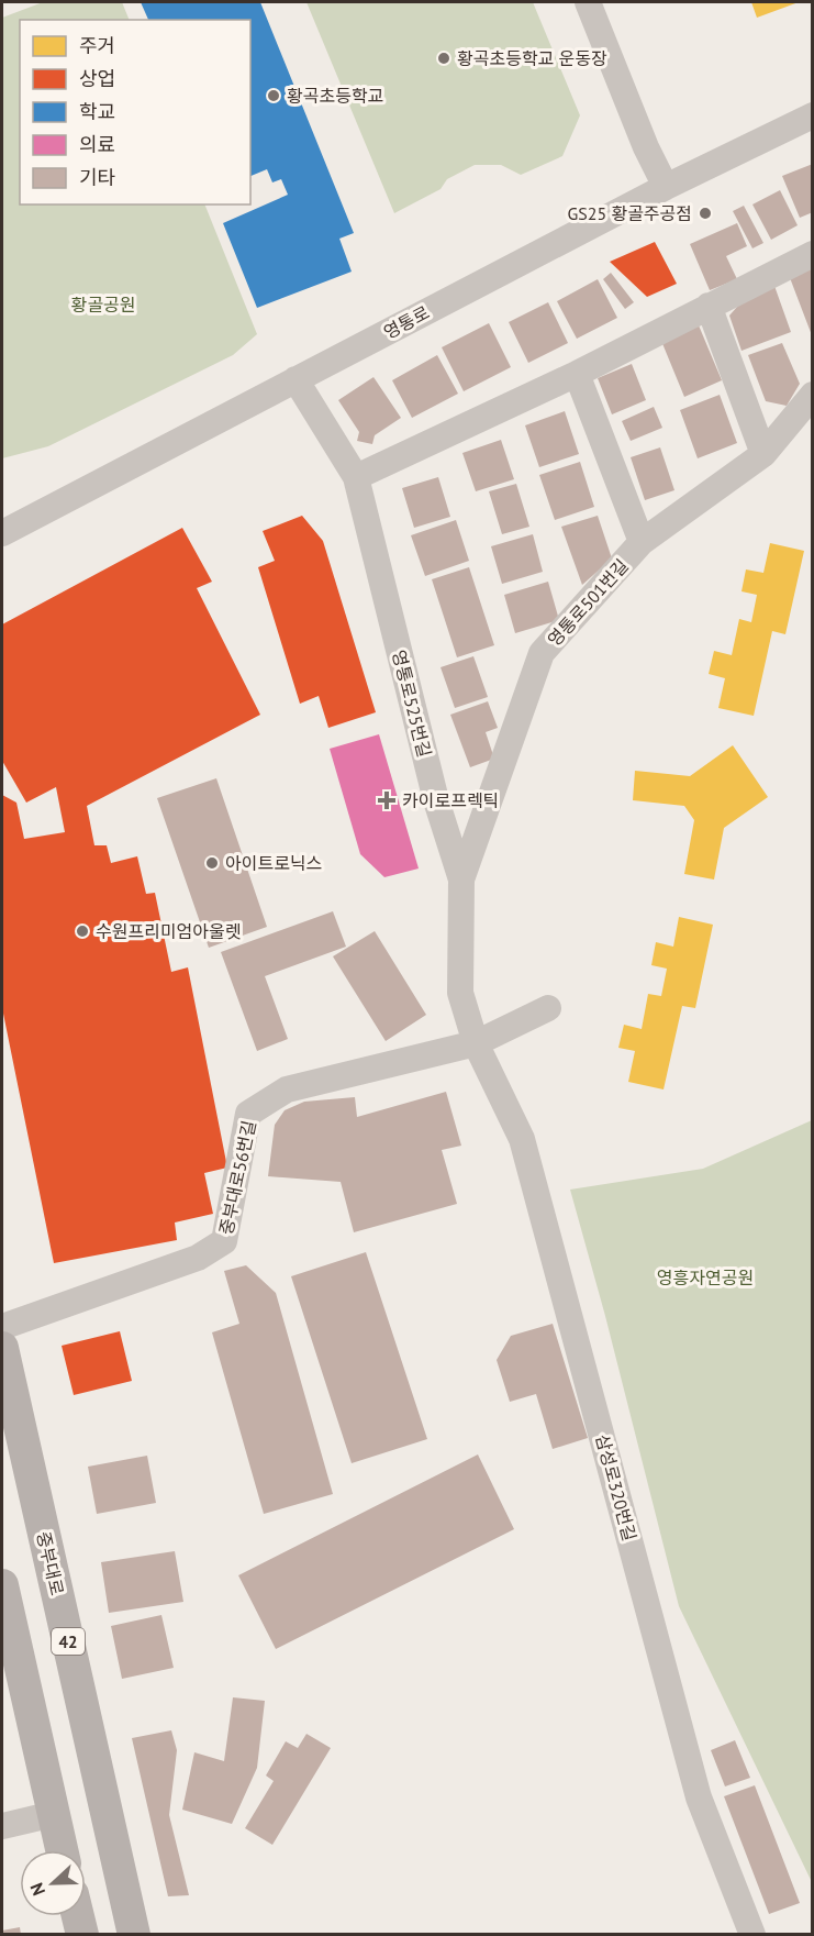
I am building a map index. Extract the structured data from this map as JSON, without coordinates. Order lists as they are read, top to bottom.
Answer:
{
  "streets": {
    "main road": ["중부대로", "42"],
    "street": [
      "영통로",
      "영통로501번길",
      "영통로525번길",
      "중부대로56번길",
      "삼성로320번길"
    ]
  },
  "crossings": [
    ["영통로", "영통로525번길"],
    ["영통로501번길", "영통로525번길"],
    ["영통로525번길", "중부대로56번길"],
    ["영통로525번길", "삼성로320번길"],
    ["중부대로56번길", "삼성로320번길"]
  ],
  "parks": ["황골공원", "영흥자연공원"],
  "places": {
    "other": [
      "황곡초등학교 운동장",
      "황곡초등학교",
      "GS25 황골주공점",
      "아이트로닉스",
      "수원프리미엄아울렛"
    ],
    "health": ["카이로프렉틱"]
  },
  "legend": [
    "주거",
    "상업",
    "학교",
    "의료",
    "기타"
  ],
  "north": "left"
}
